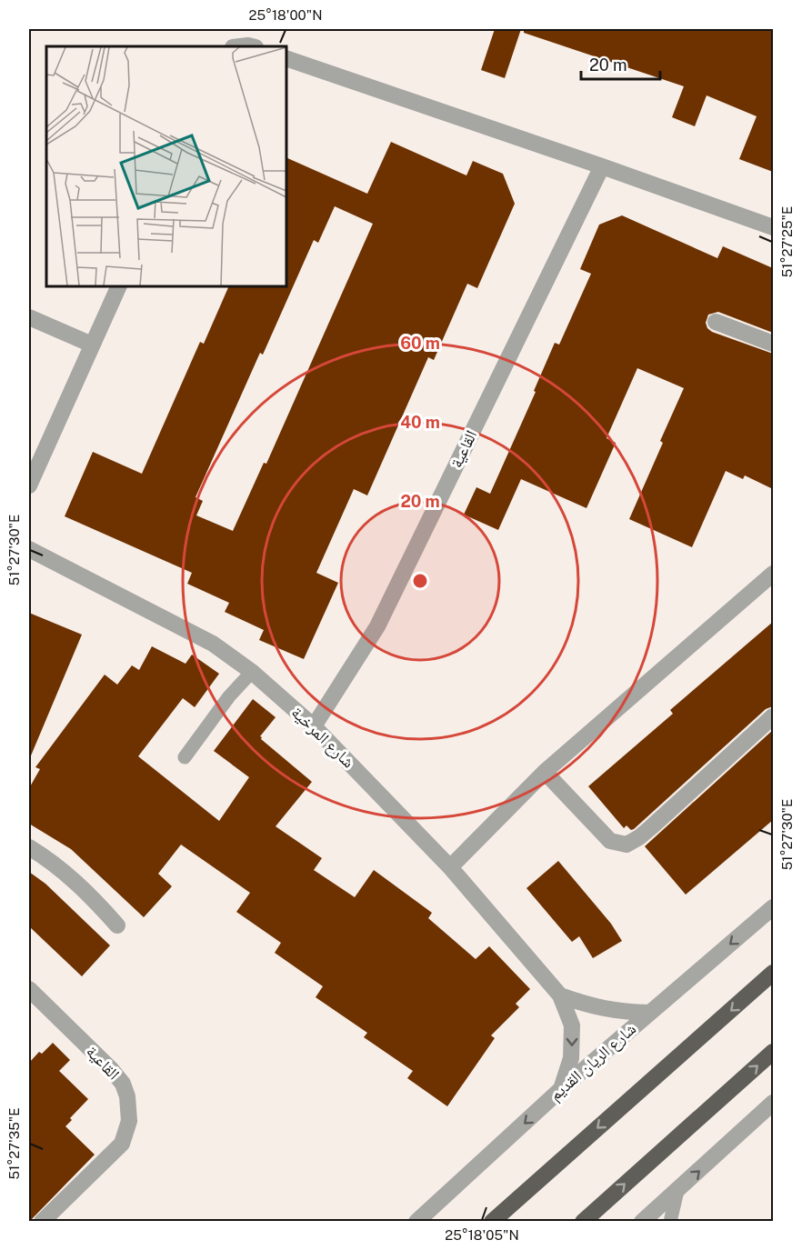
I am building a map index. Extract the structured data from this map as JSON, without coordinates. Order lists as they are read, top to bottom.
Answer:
{
  "streets": {
    "street": ["القاعية", "شارع المرخية", "شارع الريان القديم"]
  },
  "crossings": [
    ["القاعية", "شارع المرخية"],
    ["شارع المرخية", "شارع الريان القديم"]
  ],
  "one_way": ["شارع الريان القديم"],
  "scale_bar": "20 m",
  "coordinates": [
    "25°18'00\"N",
    "51°27'25\"E",
    "51°27'30\"E",
    "51°27'35\"E",
    "25°18'05\"N"
  ],
  "rings": ["60 m", "40 m", "20 m"]
}
